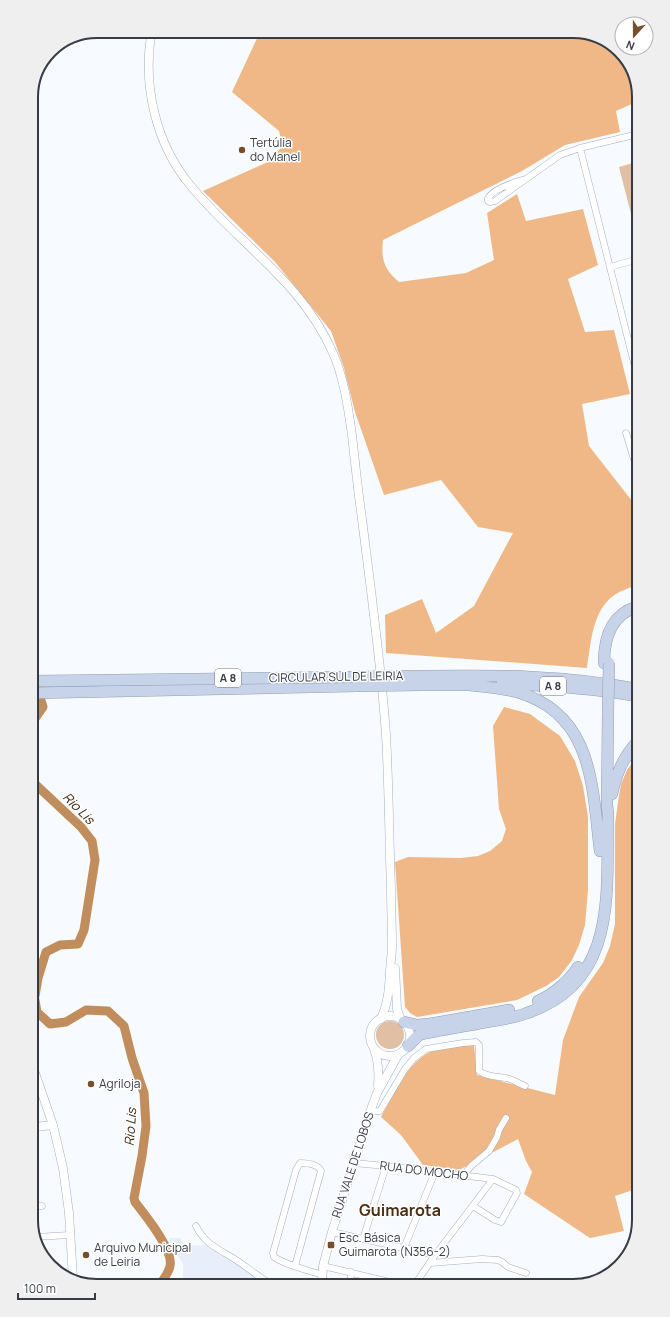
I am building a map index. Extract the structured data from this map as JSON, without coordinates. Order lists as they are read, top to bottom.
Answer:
{
  "streets": {
    "highway": ["CIRCULAR SUL DE LEIRIA", "A 8"],
    "main road": ["RUA VALE DE LOBOS"],
    "street": ["RUA DO MOCHO"]
  },
  "crossings": [
    ["RUA VALE DE LOBOS", "RUA DO MOCHO"]
  ],
  "districts": ["Guimarota"],
  "water": ["Rio Lis"],
  "places": {
    "other": ["Tertúlia do Manel", "Agriloja", "Arquivo Municipal de Leiria"],
    "transit": ["Esc. Básica Guimarota (N356-2)"]
  },
  "scale_bar": "100 m",
  "north": "bottom"
}
